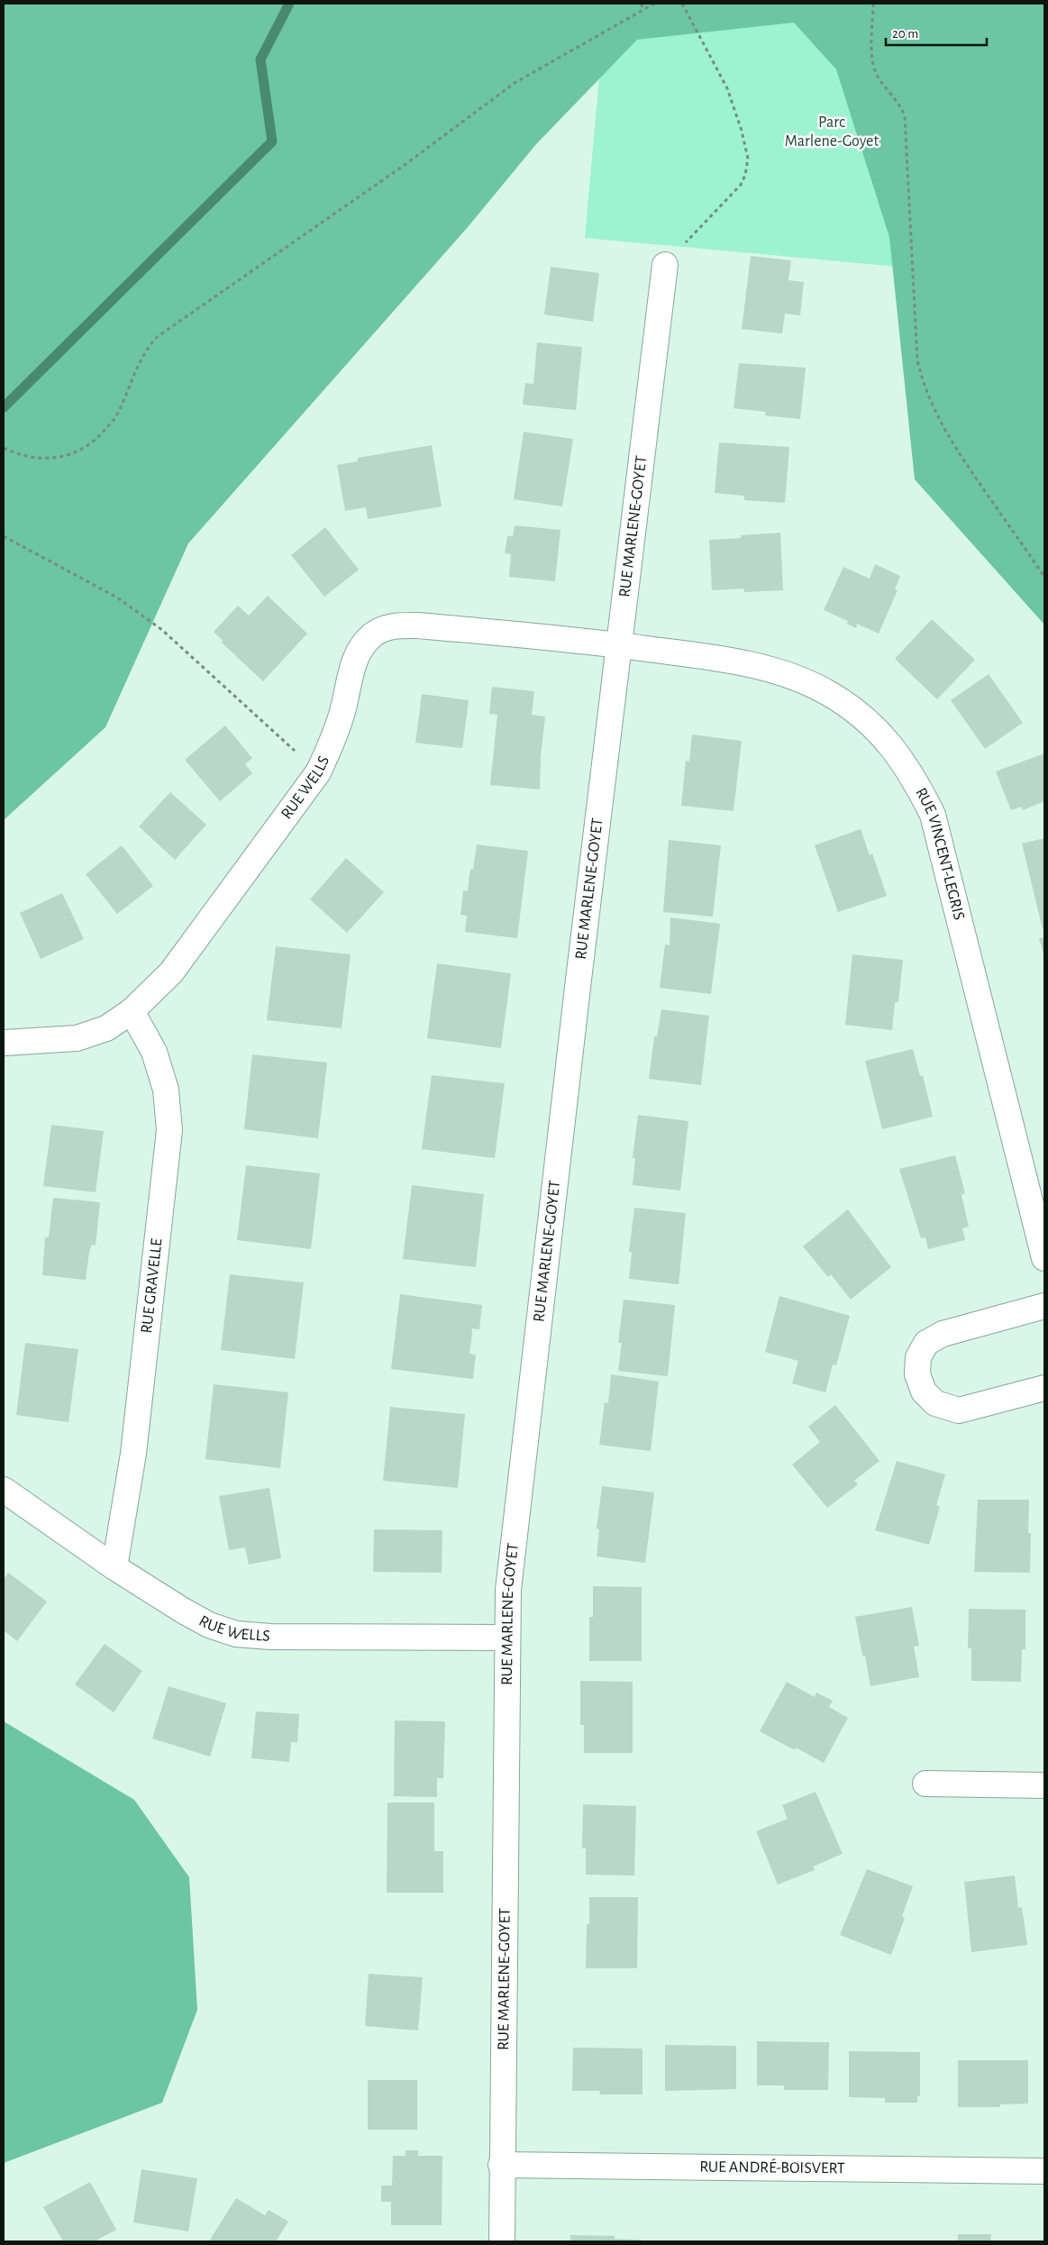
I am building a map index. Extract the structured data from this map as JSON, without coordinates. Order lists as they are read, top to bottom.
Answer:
{
  "streets": {
    "street": [
      "RUE MARLENE-GOYET",
      "RUE WELLS",
      "RUE VINCENT-LEGRIS",
      "RUE GRAVELLE",
      "RUE ANDRÉ-BOISVERT"
    ]
  },
  "crossings": [
    ["RUE MARLENE-GOYET", "RUE WELLS"],
    ["RUE MARLENE-GOYET", "RUE VINCENT-LEGRIS"],
    ["RUE MARLENE-GOYET", "RUE ANDRÉ-BOISVERT"],
    ["RUE WELLS", "RUE VINCENT-LEGRIS"],
    ["RUE WELLS", "RUE GRAVELLE"]
  ],
  "parks": ["Parc Marlene-Goyet"],
  "scale_bar": "20 m"
}
